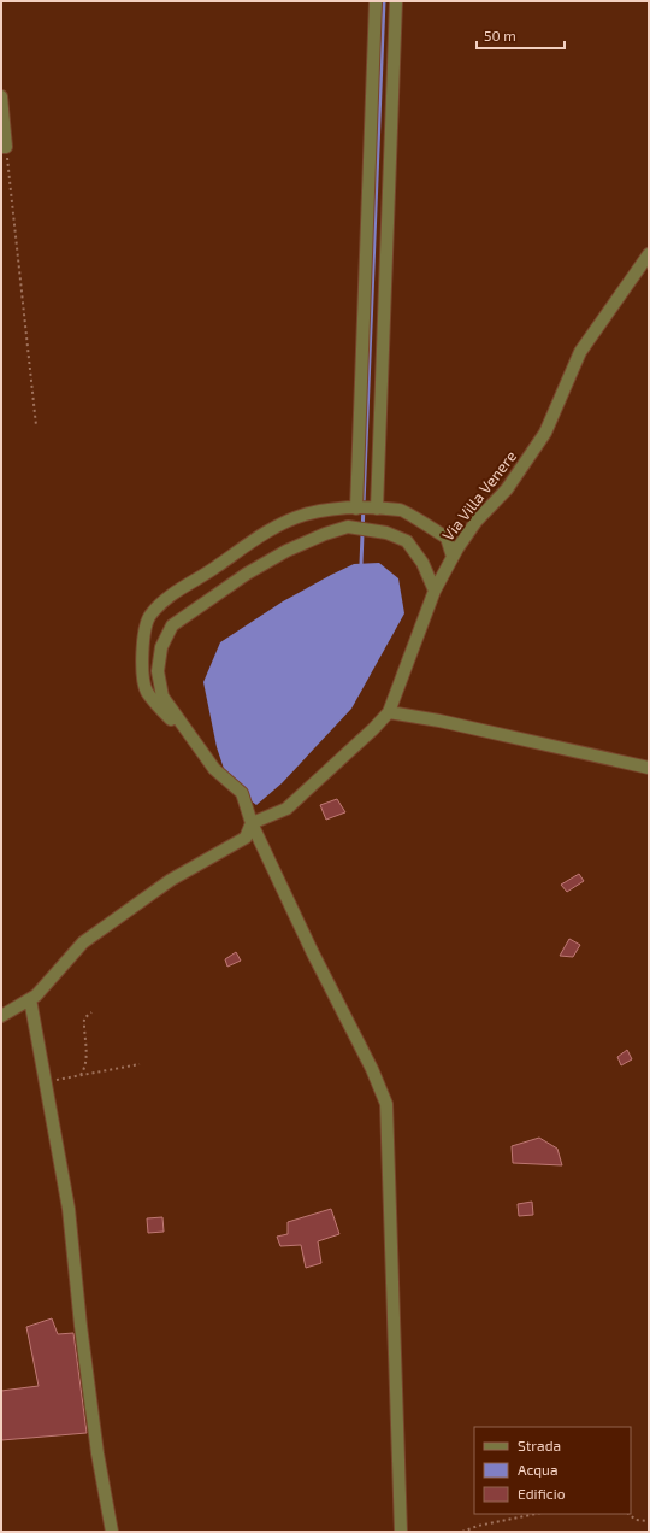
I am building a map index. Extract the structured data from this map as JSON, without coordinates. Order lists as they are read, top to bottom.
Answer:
{
  "streets": {
    "street": ["Via Villa Venere"]
  },
  "legend": ["Strada", "Acqua", "Edificio"],
  "scale_bar": "50 m"
}
